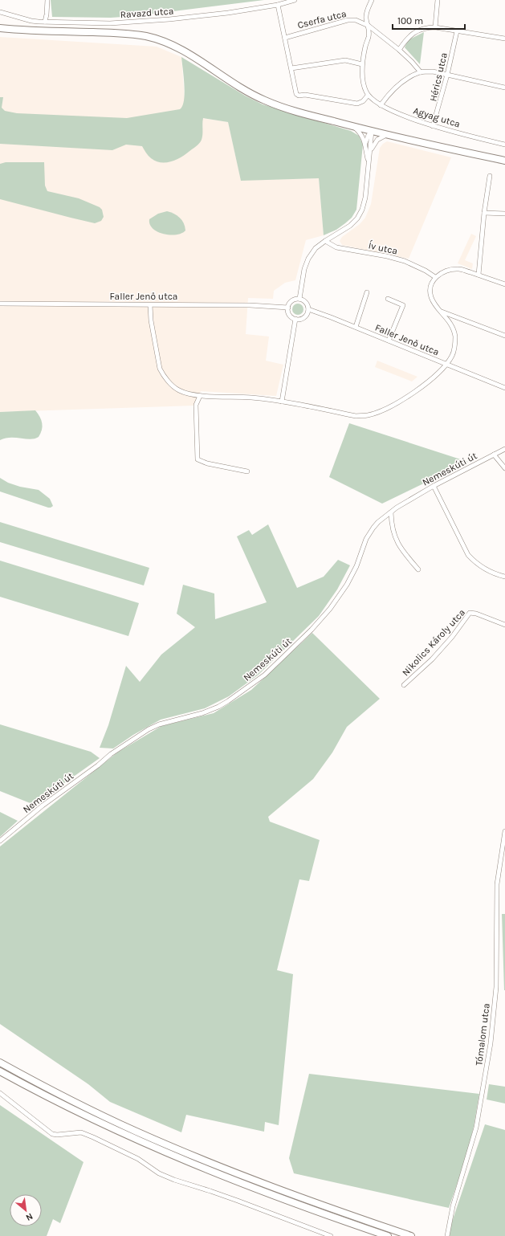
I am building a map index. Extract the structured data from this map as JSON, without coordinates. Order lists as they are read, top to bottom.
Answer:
{
  "streets": {
    "street": [
      "Ravazd utca",
      "Cserfa utca",
      "Hérics utca",
      "Agyag utca",
      "Ív utca",
      "Faller Jenő utca",
      "Nemeskúti út",
      "Nikolics Károly utca",
      "Tómalom utca"
    ]
  },
  "crossings": [
    ["Hérics utca", "Agyag utca"]
  ],
  "scale_bar": "100 m",
  "north": "bottom right"
}
